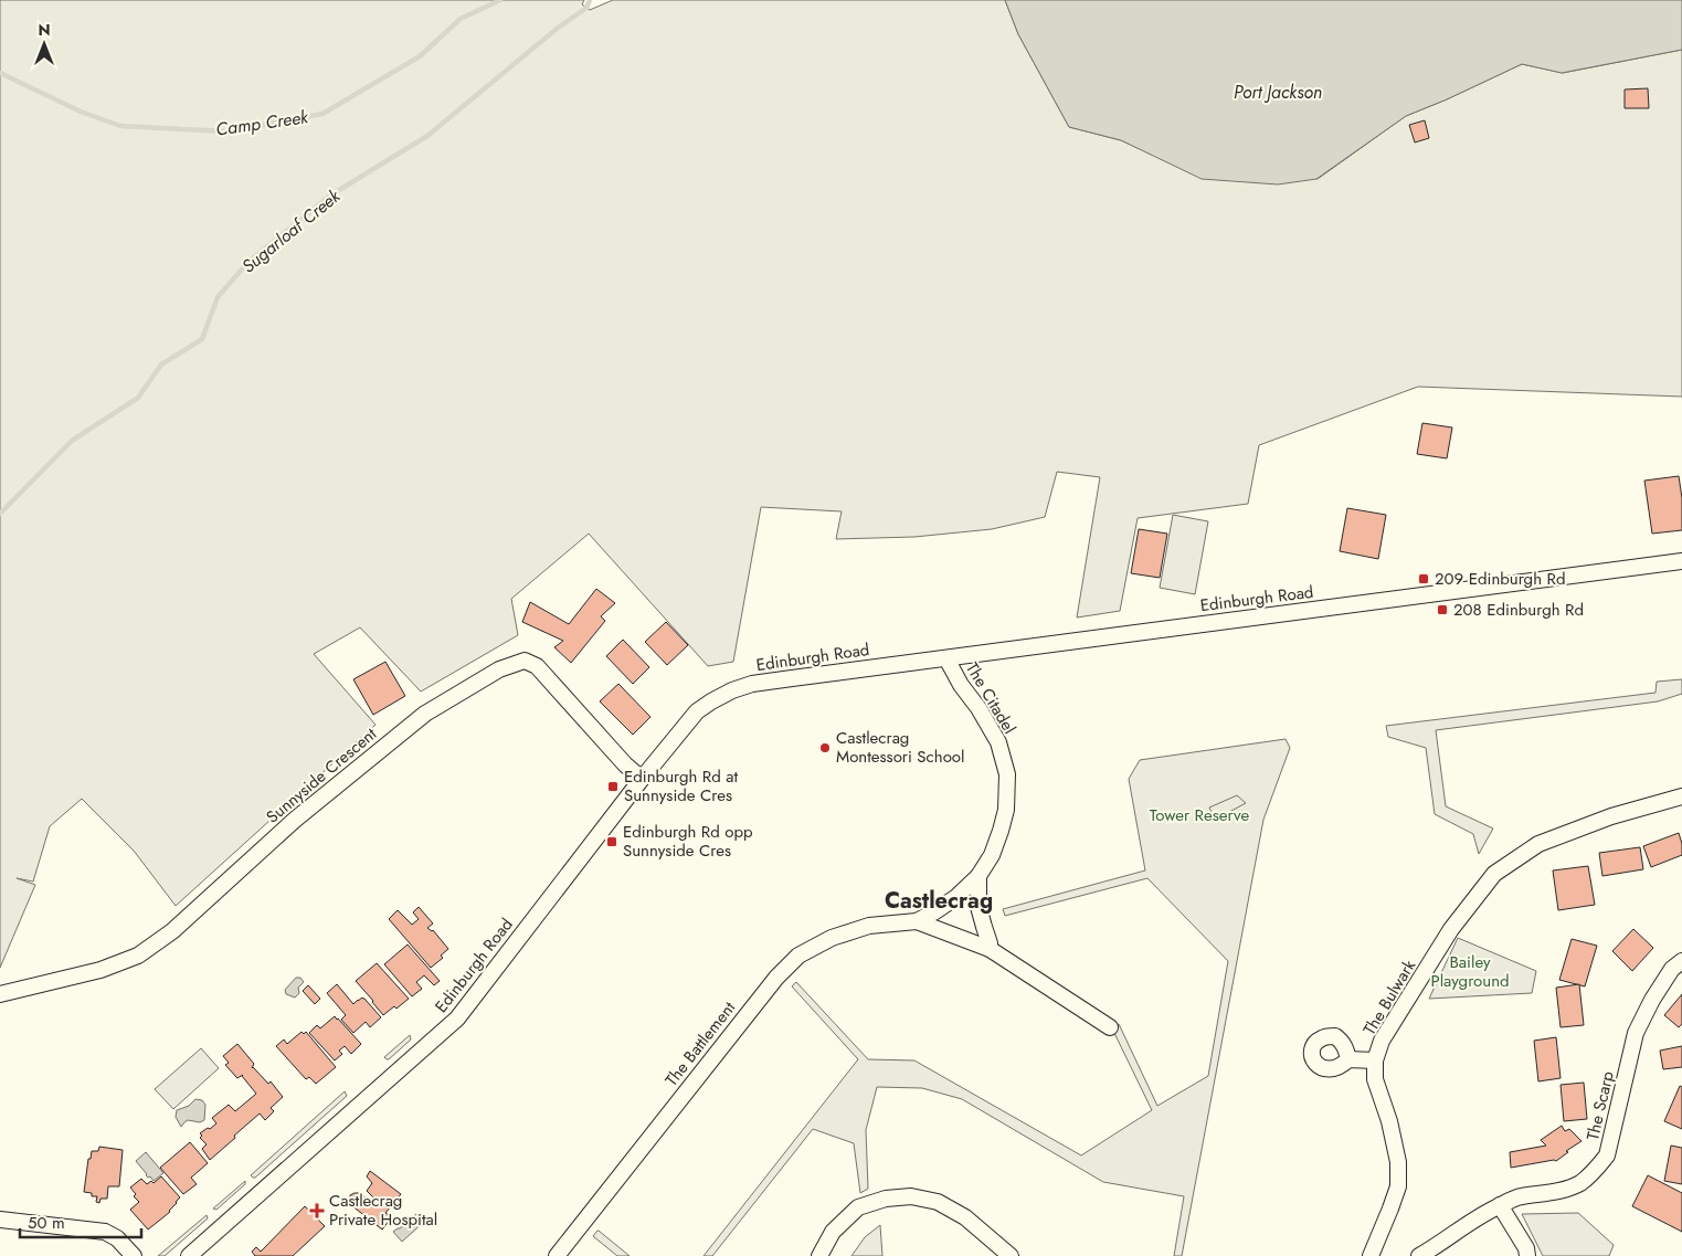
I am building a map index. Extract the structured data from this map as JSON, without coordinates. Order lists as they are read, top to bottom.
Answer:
{
  "streets": {
    "street": [
      "Edinburgh Road",
      "The Citadel",
      "Sunnyside Crescent",
      "The Bulwark",
      "The Battlement",
      "The Scarp"
    ]
  },
  "crossings": [
    ["Edinburgh Road", "The Citadel"],
    ["Edinburgh Road", "Sunnyside Crescent"],
    ["The Citadel", "The Battlement"]
  ],
  "districts": ["Castlecrag"],
  "water": ["Port Jackson", "Camp Creek", "Sugarloaf Creek"],
  "parks": ["Tower Reserve", "Bailey Playground"],
  "places": {
    "transit": [
      "209 Edinburgh Rd",
      "208 Edinburgh Rd",
      "Edinburgh Rd at Sunnyside Cres",
      "Edinburgh Rd opp Sunnyside Cres"
    ],
    "other": ["Castlecrag Montessori School"],
    "health": ["Castlecrag Private Hospital"]
  },
  "scale_bar": "50 m",
  "north": "top"
}
